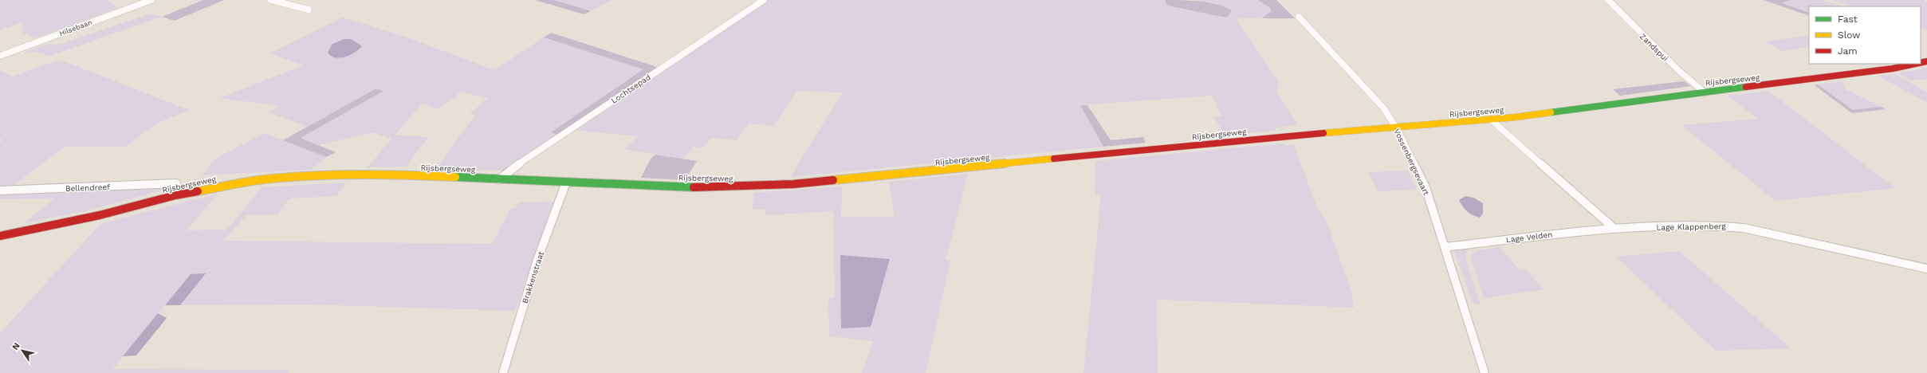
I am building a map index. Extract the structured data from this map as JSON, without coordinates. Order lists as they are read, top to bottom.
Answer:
{
  "streets": {
    "main road": ["Rijsbergseweg"],
    "street": [
      "Hilsebaan",
      "Zandspui",
      "Lochtsepad",
      "Vossenbergsevaart",
      "Bellendreef",
      "Lage Klappenberg",
      "Lage Velden",
      "Brakkenstraat"
    ]
  },
  "crossings": [
    ["Zandspui", "Rijsbergseweg"],
    ["Rijsbergseweg", "Lochtsepad"],
    ["Rijsbergseweg", "Vossenbergsevaart"],
    ["Rijsbergseweg", "Brakkenstraat"],
    ["Vossenbergsevaart", "Lage Velden"],
    ["Lage Klappenberg", "Lage Velden"]
  ],
  "legend": ["Fast", "Slow", "Jam"],
  "north": "top left"
}
